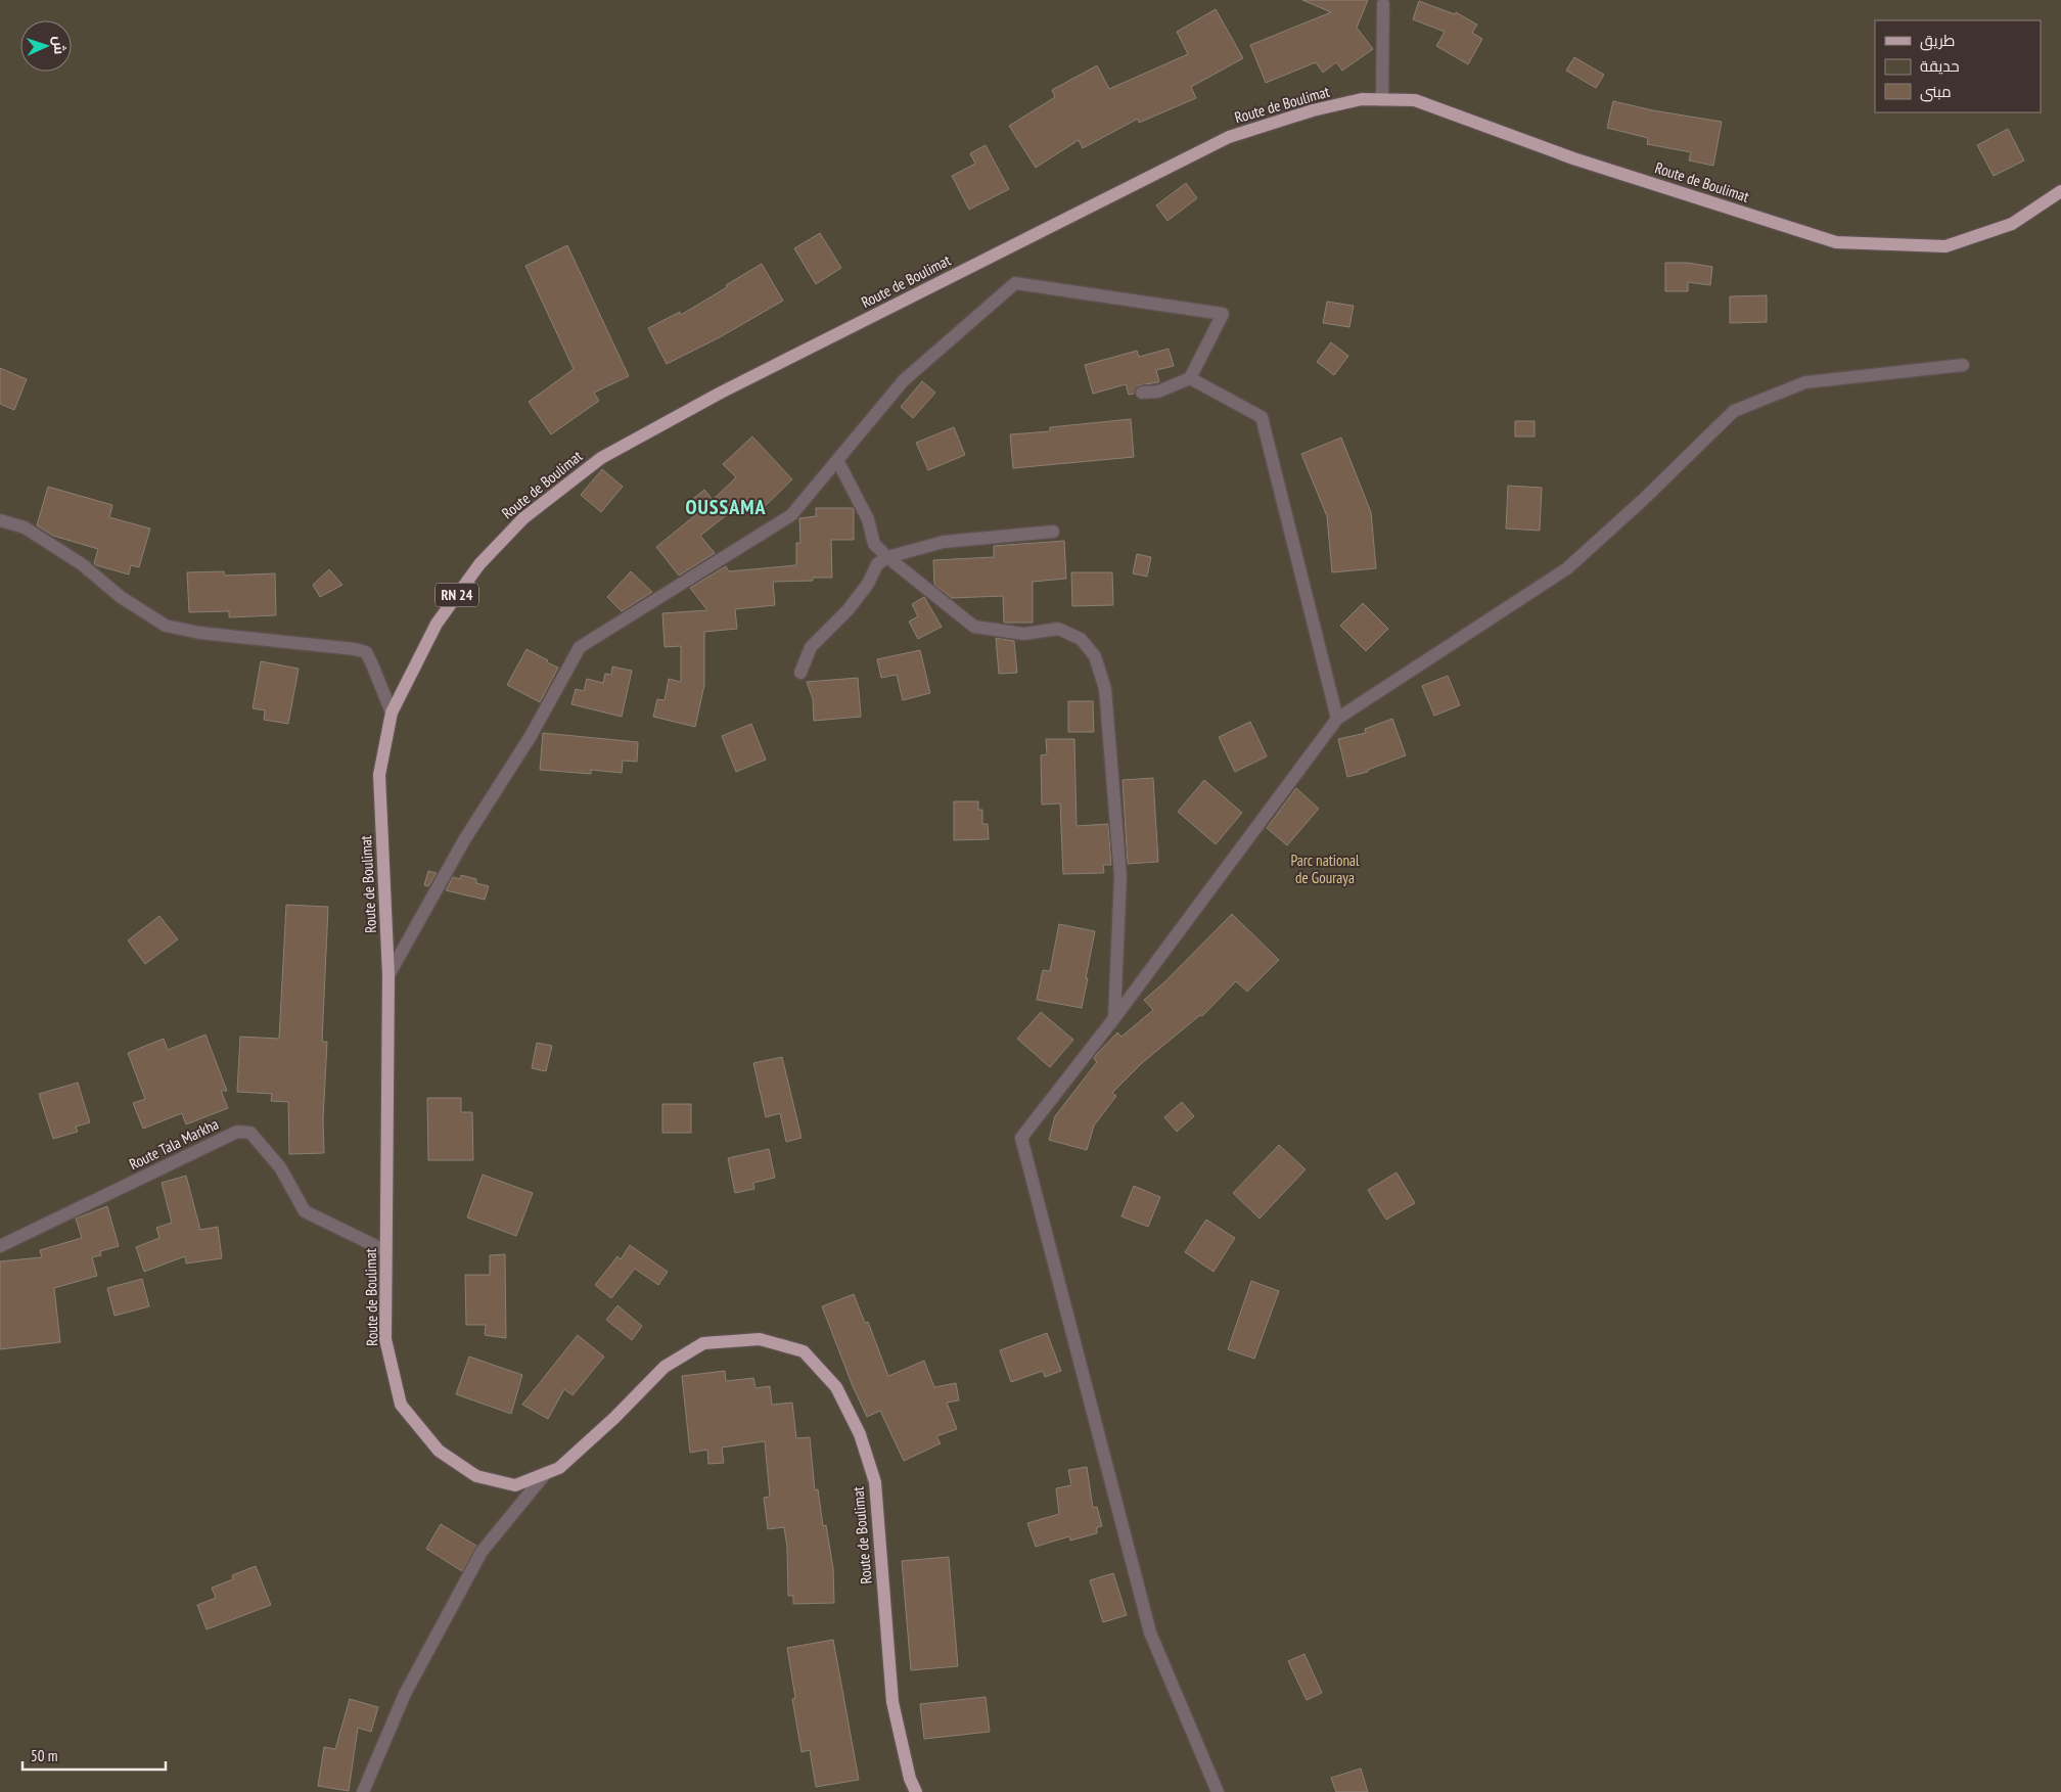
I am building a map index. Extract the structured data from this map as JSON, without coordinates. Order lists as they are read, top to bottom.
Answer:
{
  "streets": {
    "main road": ["Route de Boulimat", "RN 24"],
    "street": ["Route Tala Markha"]
  },
  "crossings": [
    ["Route de Boulimat", "Route Tala Markha"]
  ],
  "districts": ["OUSSAMA"],
  "parks": ["Parc national de Gouraya"],
  "legend": ["طريق", "حديقة", "مبنى"],
  "scale_bar": "50 m",
  "north": "right"
}
